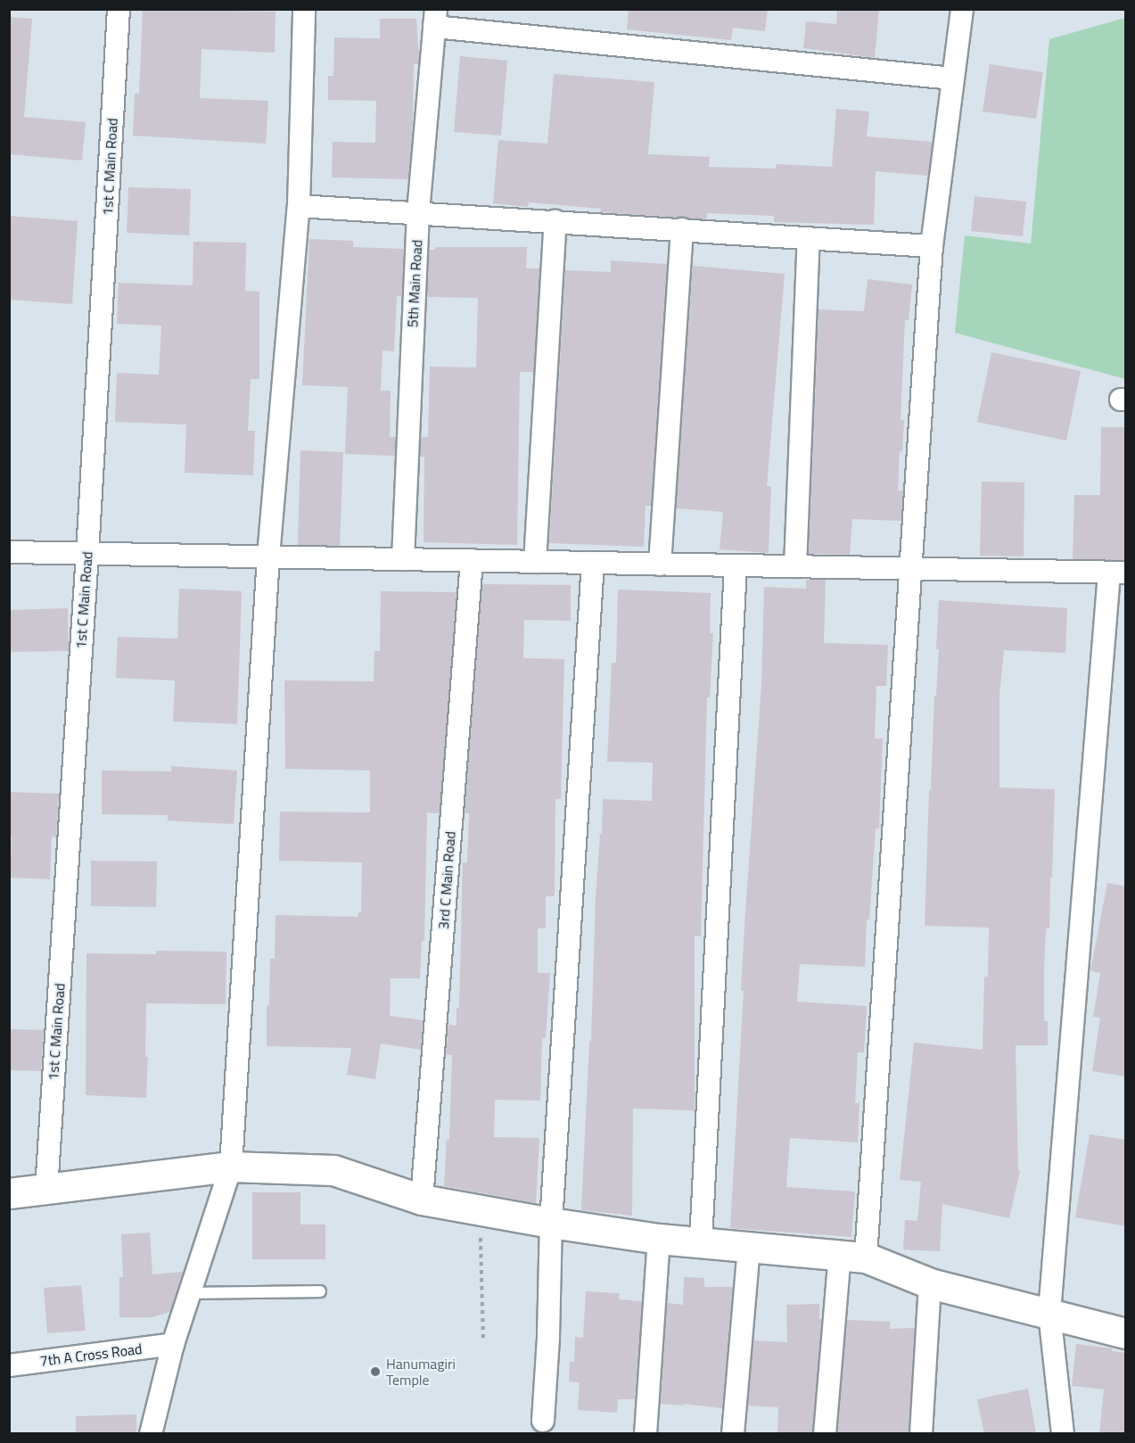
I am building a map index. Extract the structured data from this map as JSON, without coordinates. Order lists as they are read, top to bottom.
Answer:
{
  "streets": {
    "street": [
      "1st C Main Road",
      "5th Main Road",
      "3rd C Main Road",
      "7th A Cross Road"
    ]
  },
  "places": ["Hanumagiri Temple"]
}
